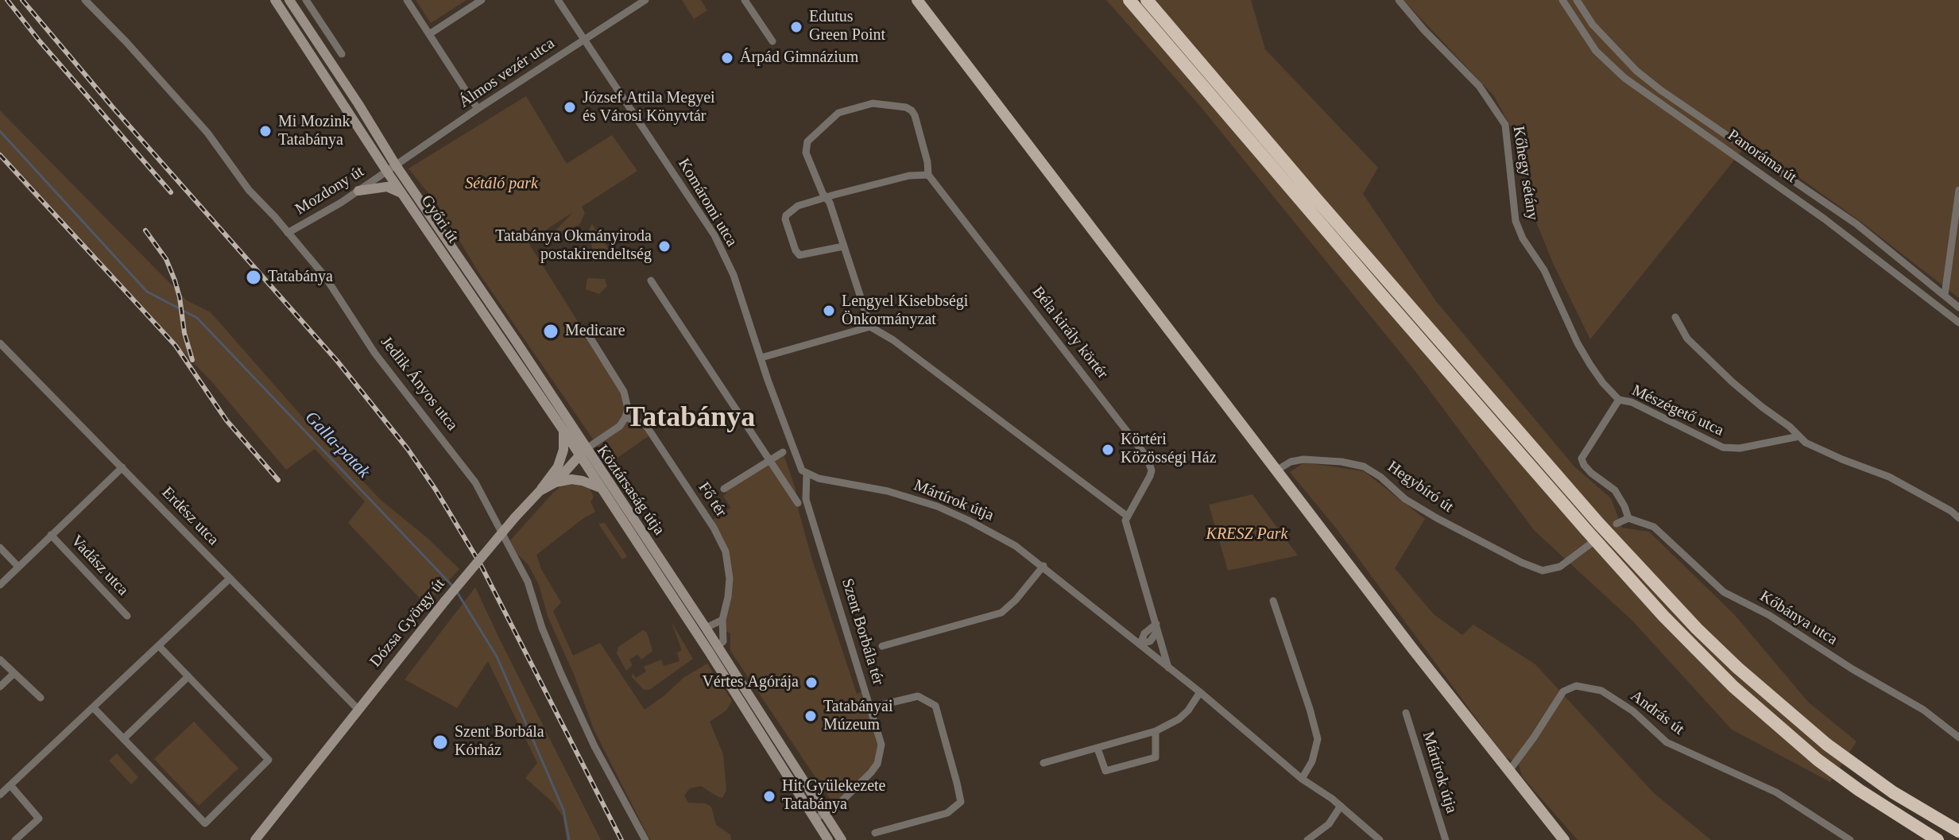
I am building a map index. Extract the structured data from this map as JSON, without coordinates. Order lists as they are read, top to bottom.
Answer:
{
  "streets": {
    "street": [
      "Álmos vezér utca",
      "Panoráma út",
      "Kőhegy sétány",
      "Mozdony út",
      "Komáromi utca",
      "Győri út",
      "Béla király körtér",
      "Jedlik Ányos utca",
      "Mészégető utca",
      "Hegybíró út",
      "Köztársaság útja",
      "Fő tér",
      "Mártírok útja",
      "Erdész utca",
      "Vadász utca",
      "Kőbánya utca",
      "Dózsa György út",
      "Szent Borbála tér",
      "András út"
    ]
  },
  "crossings": [
    ["Álmos vezér utca", "Mozdony út"],
    ["Álmos vezér utca", "Komáromi utca"],
    ["Álmos vezér utca", "Győri út"],
    ["Kőhegy sétány", "Mészégető utca"],
    ["Mozdony út", "Győri út"],
    ["Mozdony út", "Jedlik Ányos utca"],
    ["Komáromi utca", "Mártírok útja"],
    ["Komáromi utca", "Szent Borbála tér"],
    ["Győri út", "Köztársaság útja"],
    ["Győri út", "Dózsa György út"],
    ["Köztársaság útja", "Fő tér"],
    ["Köztársaság útja", "Dózsa György út"],
    ["Köztársaság útja", "Szent Borbála tér"],
    ["Mártírok útja", "Szent Borbála tér"],
    ["Erdész utca", "Vadász utca"],
    ["Erdész utca", "Dózsa György út"]
  ],
  "districts": ["Tatabánya"],
  "water": ["Galla-patak"],
  "parks": ["Sétáló park", "KRESZ Park"],
  "places": [
    "Edutus Green Point",
    "Árpád Gimnázium",
    "József Attila Megyei és Városi Könyvtár",
    "Mi Mozink Tatabánya",
    "Tatabánya Okmányiroda postakirendeltség",
    "Tatabánya",
    "Lengyel Kisebbségi Önkormányzat",
    "Medicare",
    "Körtéri Közösségi Ház",
    "Vértes Agórája",
    "Tatabányai Múzeum",
    "Szent Borbála Kórház",
    "Hit Gyülekezete Tatabánya"
  ]
}
